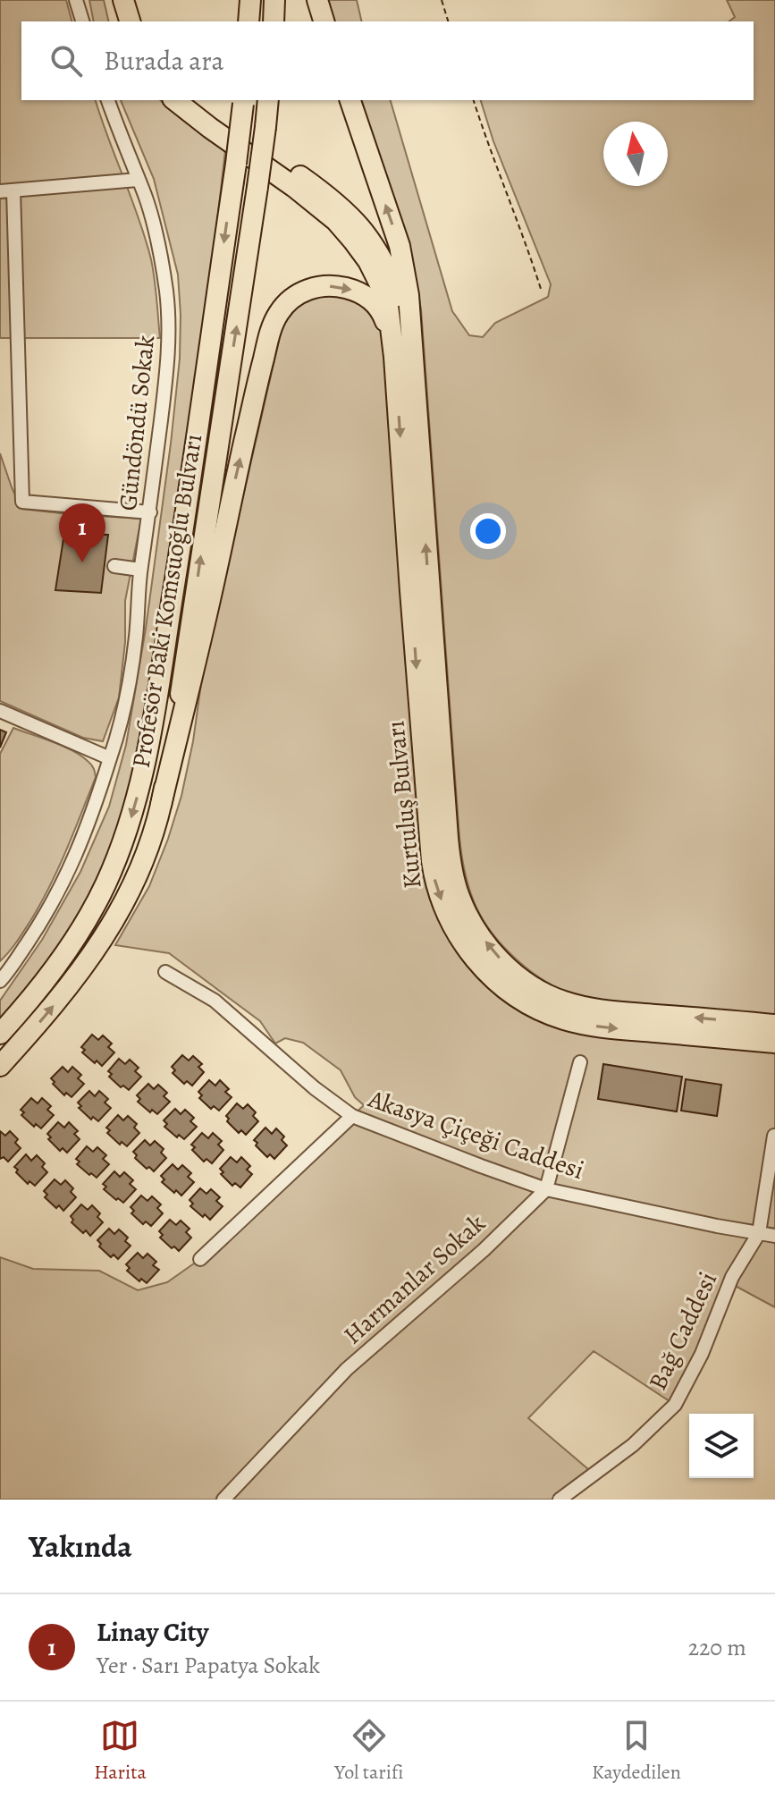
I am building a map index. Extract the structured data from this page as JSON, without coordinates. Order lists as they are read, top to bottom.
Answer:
{
  "streets": {
    "main road": ["Profesör Baki Komsuoğlu Bulvarı", "Kurtuluş Bulvarı"],
    "street": [
      "Gündöndü Sokak",
      "Akasya Çiçeği Caddesi",
      "Harmanlar Sokak",
      "Bağ Caddesi"
    ]
  },
  "crossings": [
    ["Akasya Çiçeği Caddesi", "Harmanlar Sokak"],
    ["Akasya Çiçeği Caddesi", "Bağ Caddesi"]
  ],
  "north": "top",
  "page": {
    "search": "Burada ara",
    "pins": "1",
    "heading": "Yakında",
    "list": [
      {
        "mark": "1",
        "name": "Linay City",
        "note": "Yer · Sarı Papatya Sokak",
        "value": "220 m"
      }
    ],
    "nav": ["Harita", "Yol tarifi", "Kaydedilen"]
  }
}
